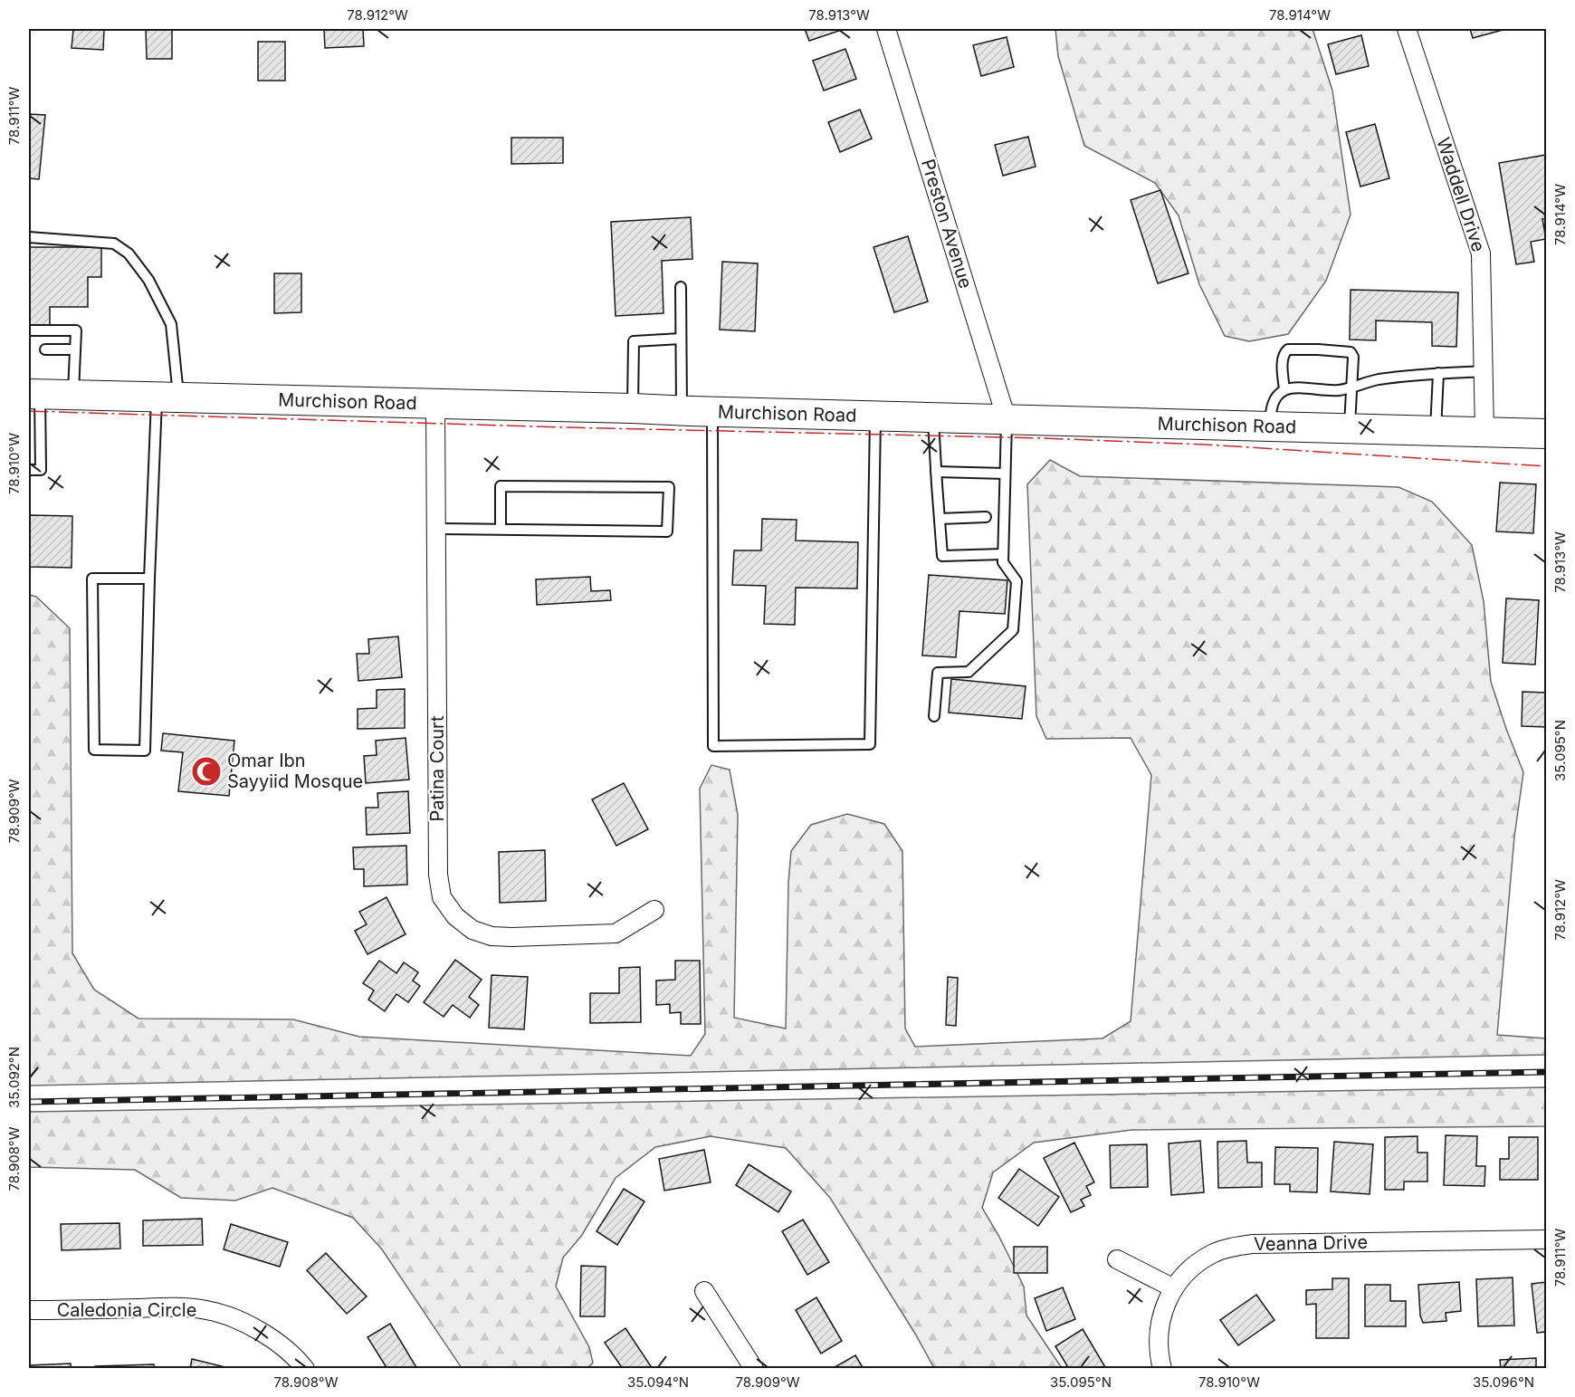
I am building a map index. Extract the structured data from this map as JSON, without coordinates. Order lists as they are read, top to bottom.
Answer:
{
  "streets": {
    "main road": ["Murchison Road"],
    "street": [
      "Waddell Drive",
      "Preston Avenue",
      "Patina Court",
      "Veanna Drive",
      "Caledonia Circle"
    ]
  },
  "crossings": [
    ["Waddell Drive", "Murchison Road"],
    ["Preston Avenue", "Murchison Road"],
    ["Murchison Road", "Patina Court"]
  ],
  "places": {
    "mosque": ["Omar Ibn Sayyiid Mosque"]
  },
  "coordinates": [
    "78.912°W",
    "78.913°W",
    "78.914°W",
    "78.911°W",
    "78.910°W",
    "35.095°N",
    "78.909°W",
    "35.092°N",
    "78.908°W",
    "35.094°N",
    "35.096°N"
  ]
}
